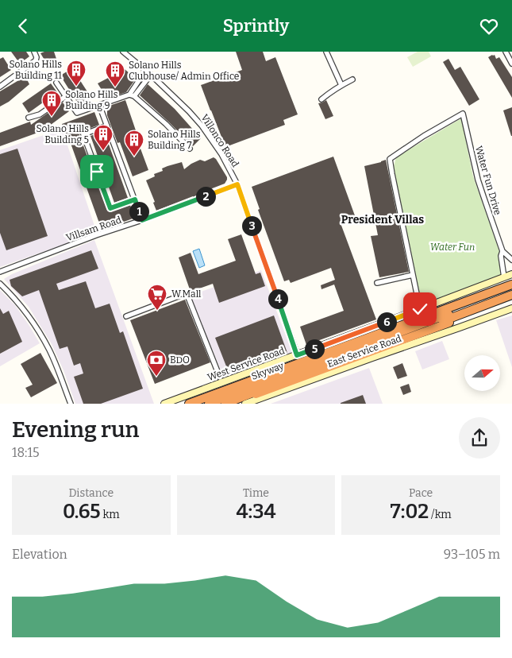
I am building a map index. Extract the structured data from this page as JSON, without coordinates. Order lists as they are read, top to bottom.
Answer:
{
  "streets": {
    "highway": ["Skyway"],
    "main road": ["East Service Road", "West Service Road"],
    "street": ["Villonco Road", "Water Fun Drive", "Villsam Road"]
  },
  "crossings": [
    ["Villonco Road", "Villsam Road"],
    ["Villonco Road", "West Service Road"],
    ["Water Fun Drive", "West Service Road"]
  ],
  "districts": ["President Villas"],
  "parks": ["Water Fun"],
  "places": {
    "building": [
      "Solano Hills Building 11",
      "Solano Hills Clubhouse/ Admin Office",
      "Solano Hills Building 9",
      "Solano Hills Building 5",
      "Solano Hills Building 7"
    ],
    "supermarket": ["W.Mall"],
    "bank": ["BDO"]
  },
  "north": "right",
  "page": {
    "header": "Sprintly",
    "pins": [
      "2",
      "1",
      "3",
      "4",
      "6",
      "5"
    ],
    "heading": ["Evening run", "18:15"],
    "stats": [
      ["Distance", "0.65 km"],
      ["Time", "4:34"],
      ["Pace", "7:02 /km"]
    ],
    "chart": ["Elevation", "93–105 m"]
  }
}
